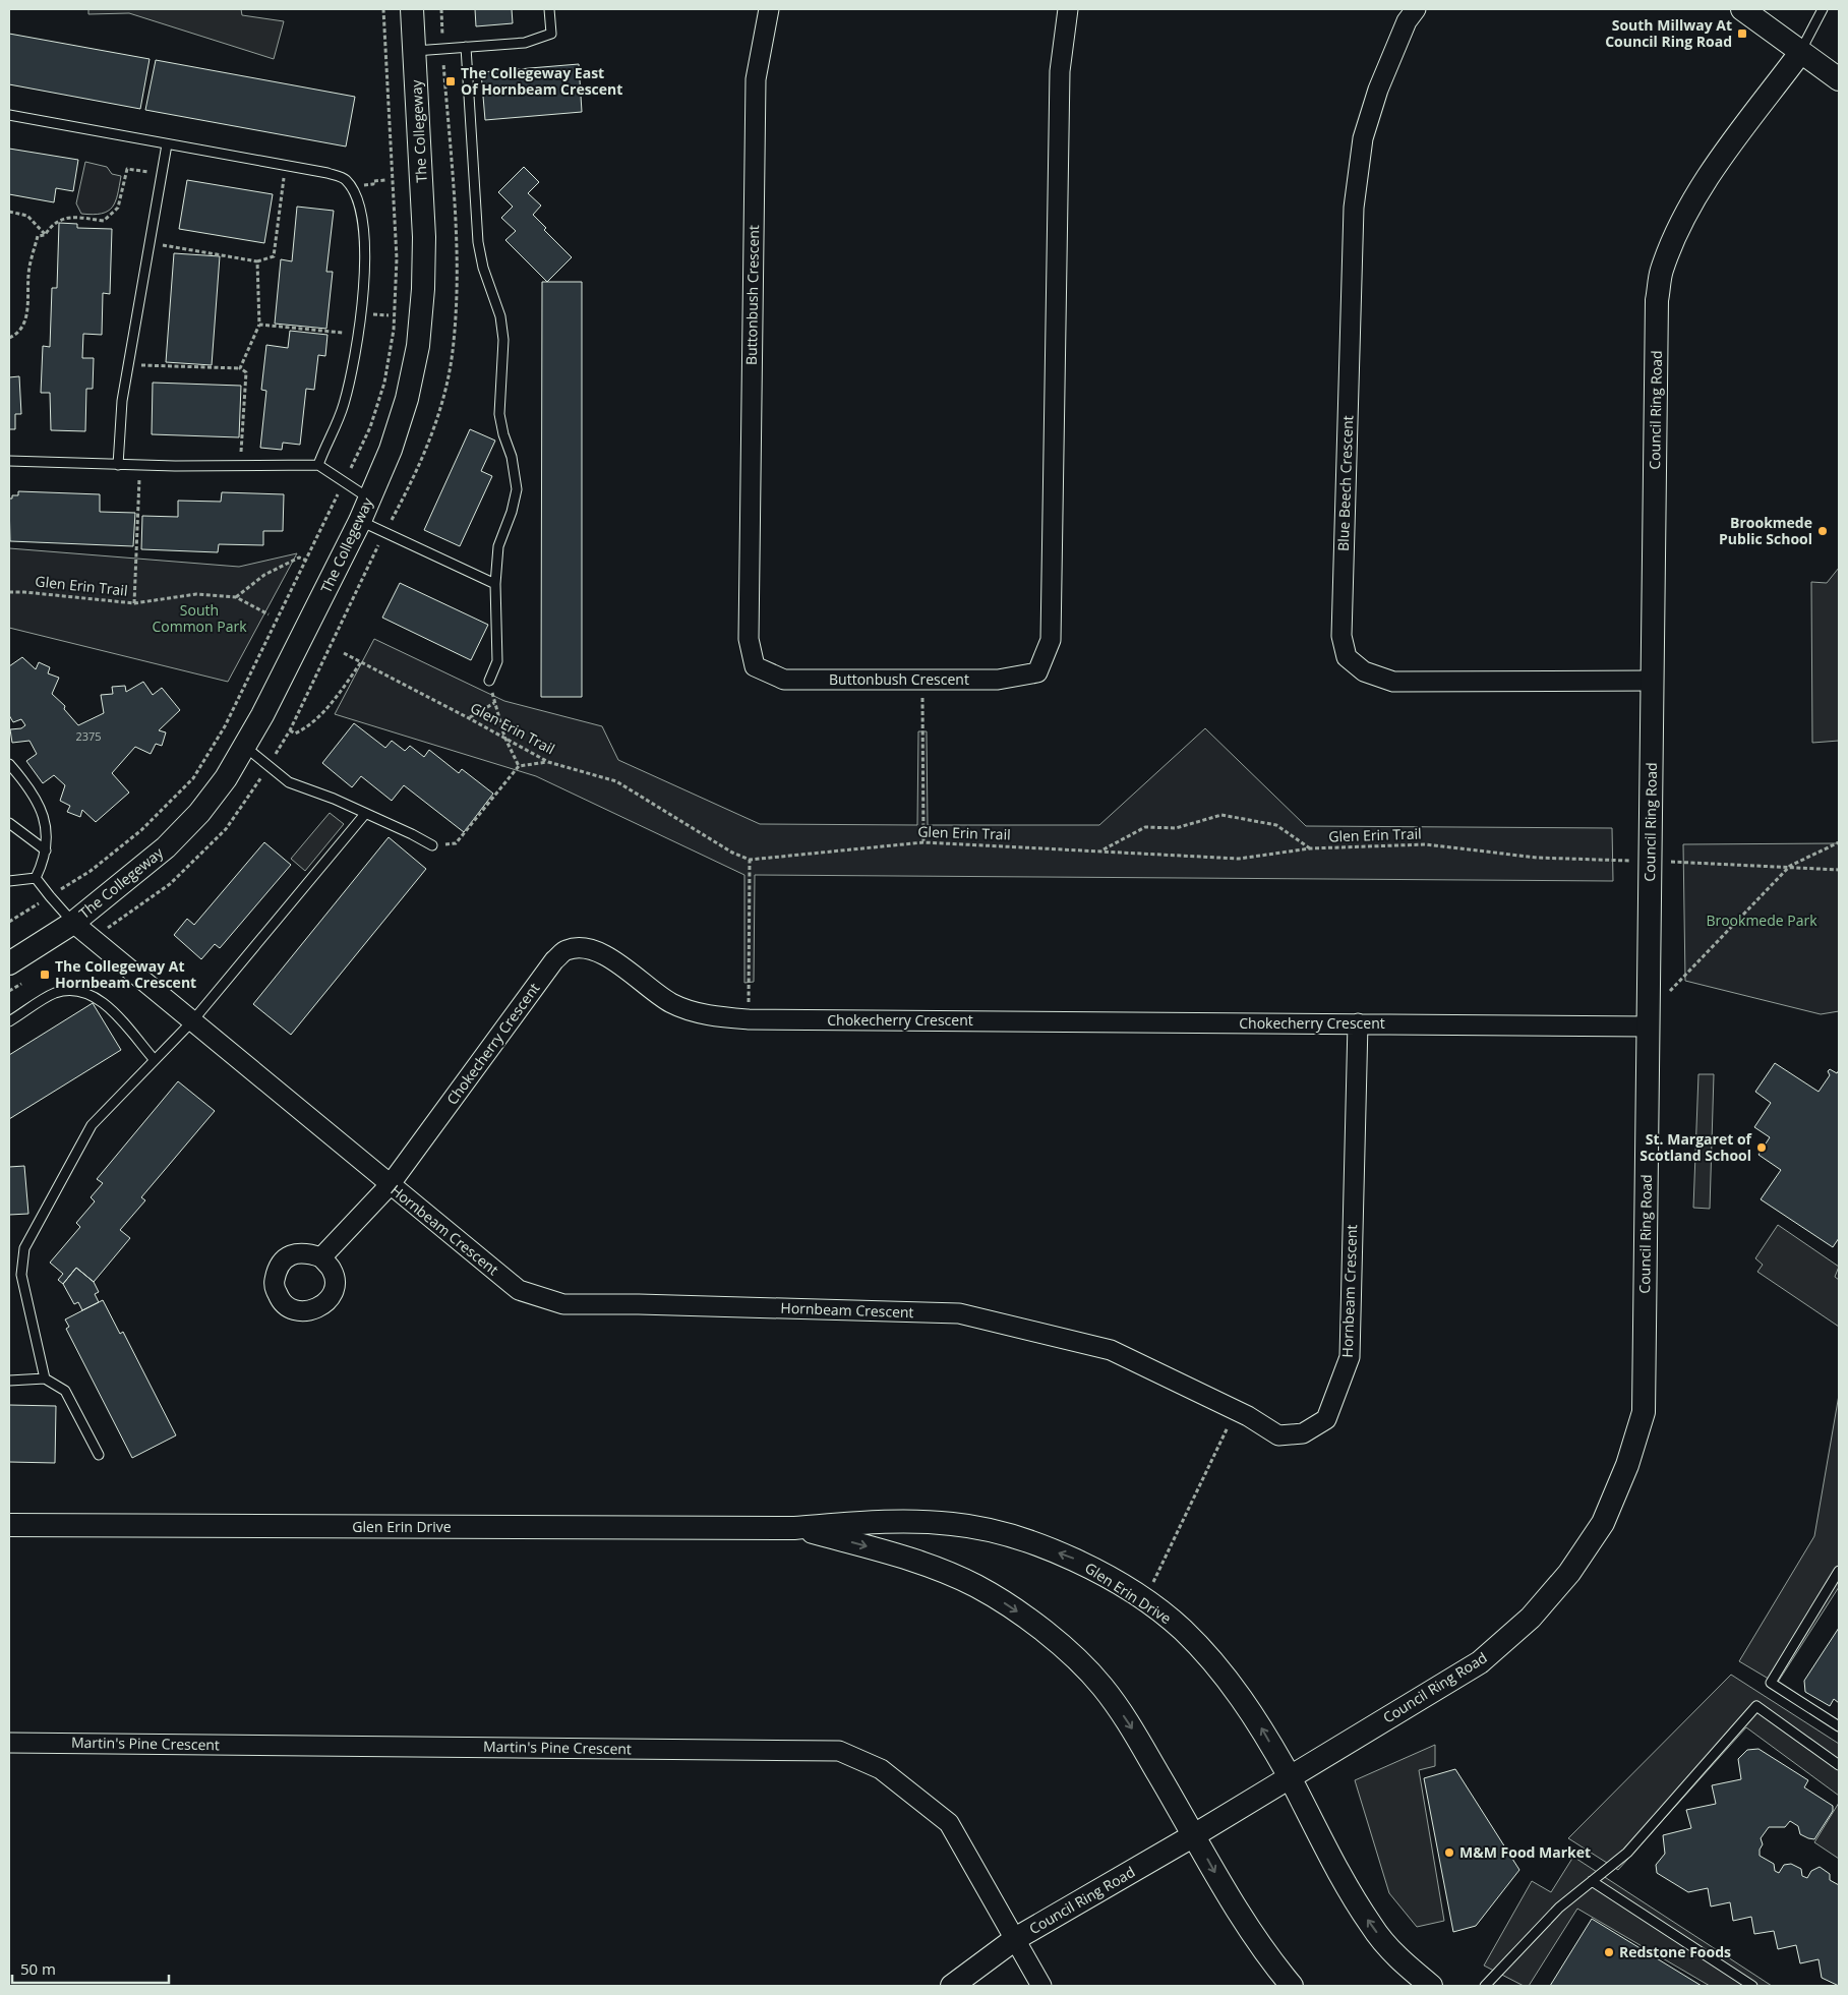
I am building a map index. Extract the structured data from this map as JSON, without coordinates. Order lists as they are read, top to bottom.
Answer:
{
  "streets": {
    "street": [
      "The Collegeway",
      "Buttonbush Crescent",
      "Council Ring Road",
      "Blue Beech Crescent",
      "Chokecherry Crescent",
      "Hornbeam Crescent",
      "Glen Erin Drive",
      "Martin's Pine Crescent"
    ],
    "path": ["Glen Erin Trail"]
  },
  "crossings": [
    ["The Collegeway", "Hornbeam Crescent"],
    ["Council Ring Road", "Blue Beech Crescent"],
    ["Council Ring Road", "Chokecherry Crescent"],
    ["Council Ring Road", "Glen Erin Drive"],
    ["Council Ring Road", "Martin's Pine Crescent"],
    ["Chokecherry Crescent", "Hornbeam Crescent"]
  ],
  "parks": ["South Common Park", "Brookmede Park"],
  "places": {
    "transit": ["South Millway At Council Ring Road", "The Collegeway East Of Hornbeam Crescent", "The Collegeway At Hornbeam Crescent"],
    "other": [
      "Brookmede Public School",
      "St. Margaret of Scotland School",
      "M&M Food Market",
      "Redstone Foods"
    ]
  },
  "house_numbers": ["2375"],
  "scale_bar": "50 m"
}
